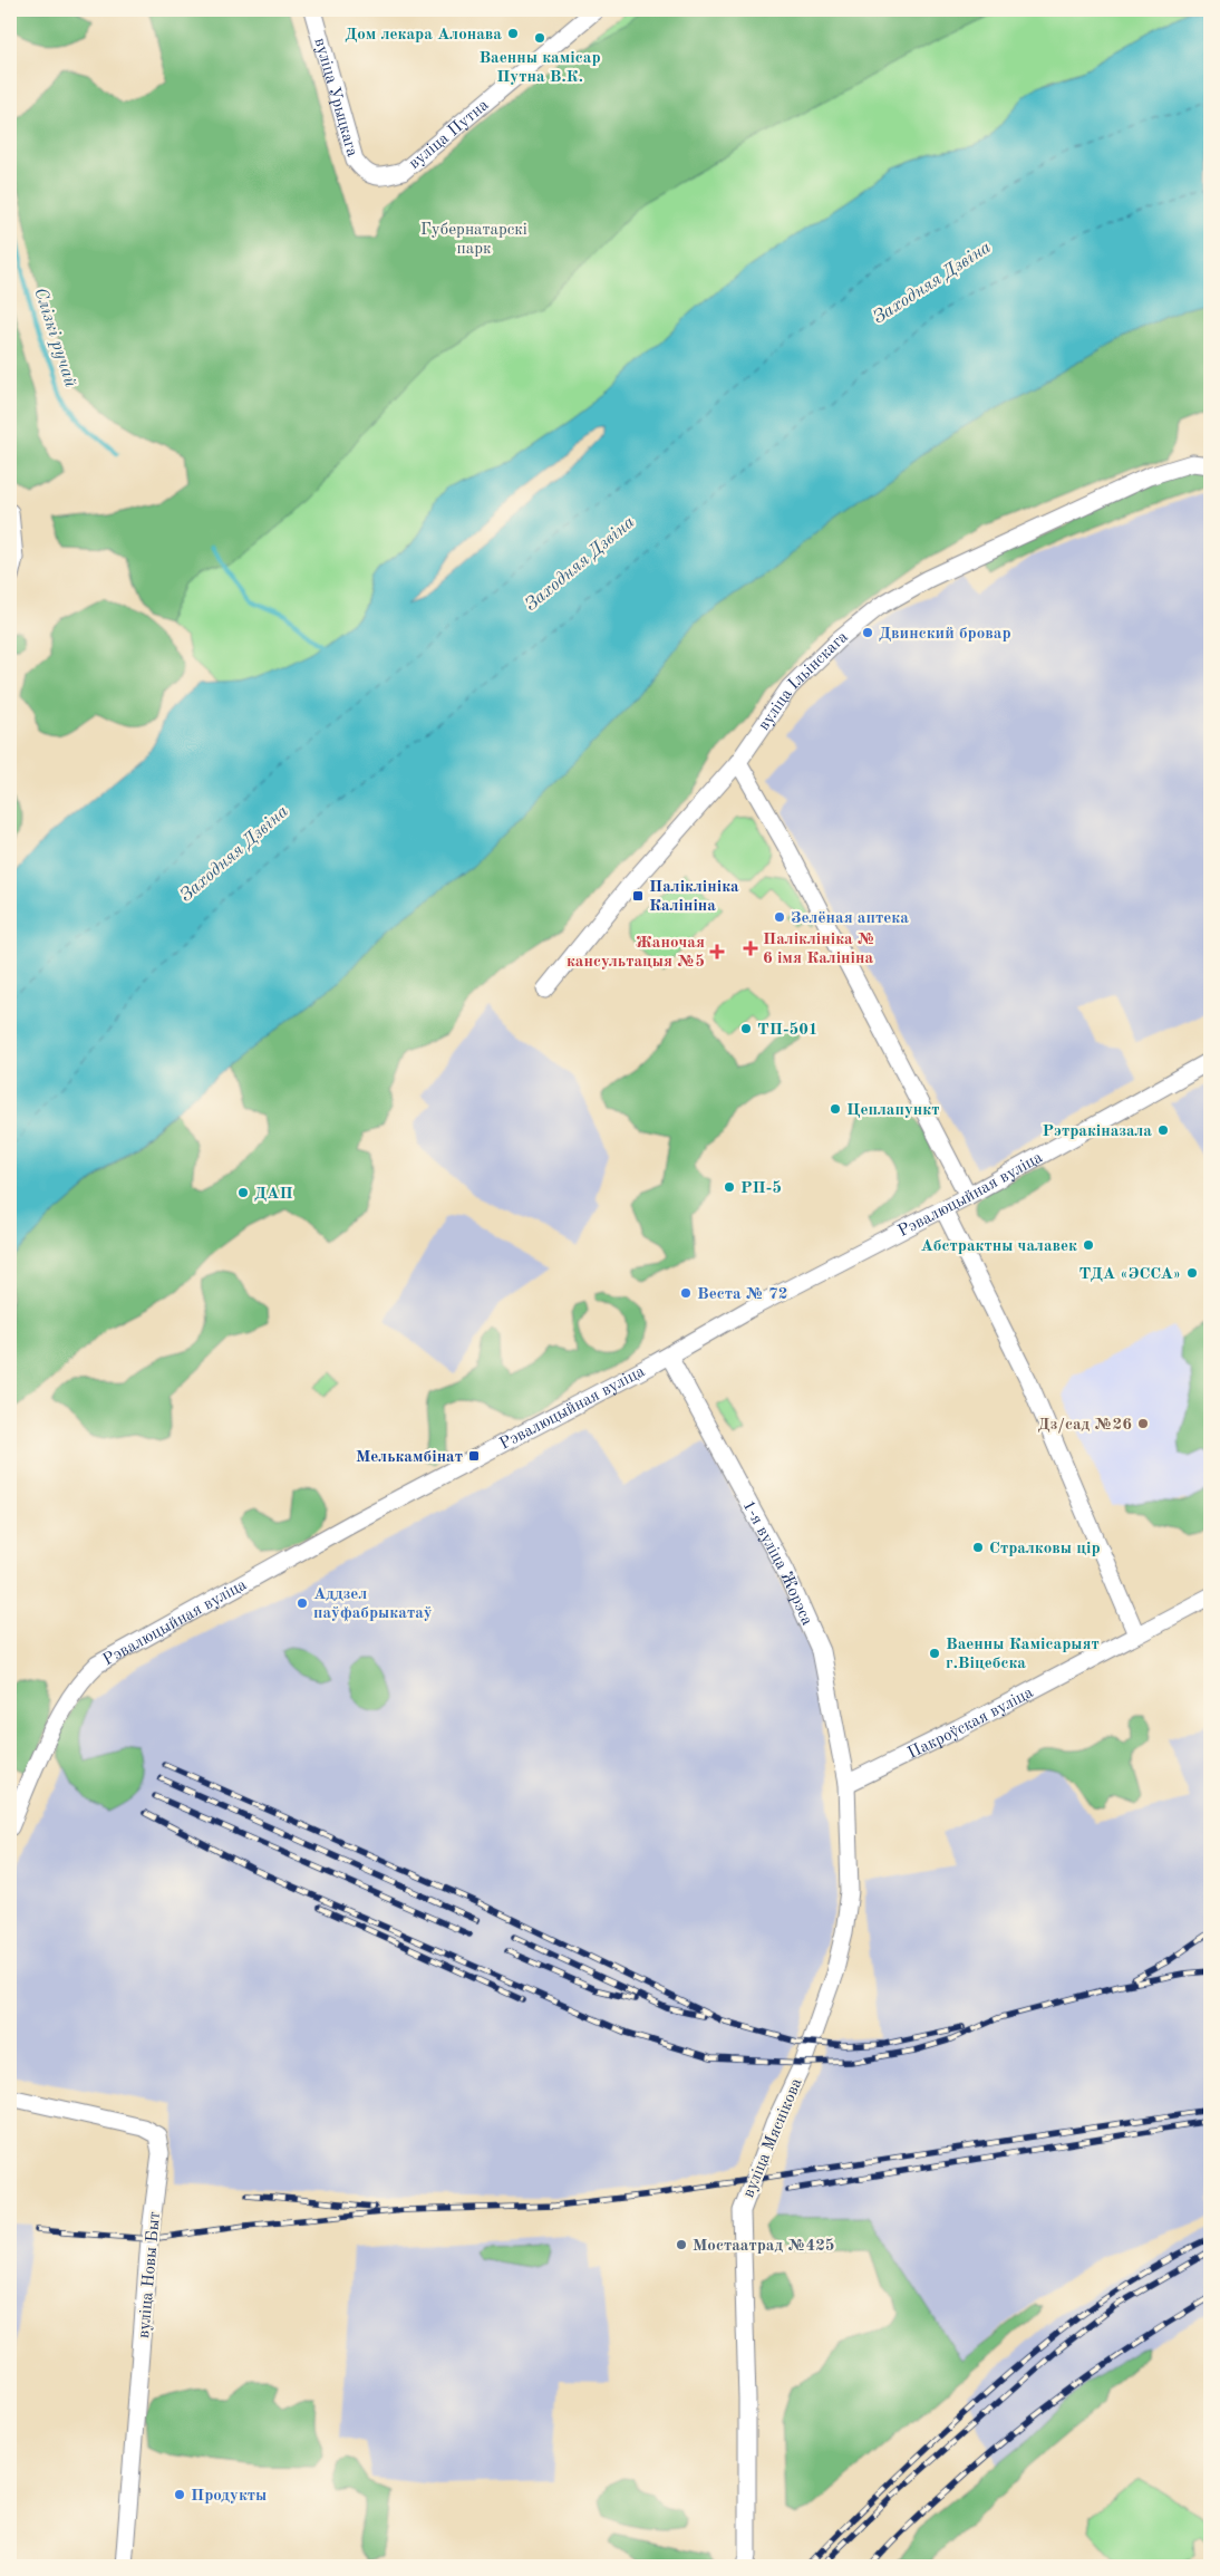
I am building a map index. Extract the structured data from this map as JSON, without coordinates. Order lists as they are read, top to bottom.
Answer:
{
  "streets": {
    "street": [
      "вуліца Урыцкага",
      "вуліца Путна",
      "вуліца Ільінскага",
      "Рэвалюцыйная вуліца",
      "1-я вуліца Жорэса",
      "Пакроўская вуліца",
      "вуліца Мяснікова",
      "вуліца Новы Быт"
    ]
  },
  "crossings": [
    ["вуліца Урыцкага", "вуліца Путна"],
    ["Рэвалюцыйная вуліца", "1-я вуліца Жорэса"],
    ["1-я вуліца Жорэса", "Пакроўская вуліца"],
    ["1-я вуліца Жорэса", "вуліца Мяснікова"],
    ["Пакроўская вуліца", "вуліца Мяснікова"]
  ],
  "water": ["Заходняя Дзвіна", "Слізкі ручай"],
  "parks": ["Губернатарскі парк"],
  "places": {
    "other": [
      "Дом лекара Алонава",
      "Ваенны камісар Путна В.К.",
      "Двинский бровар",
      "Зелёная аптека",
      "ТП-501",
      "Цеплапункт",
      "Рэтракіназала",
      "РП-5",
      "ДАП",
      "Абстрактны чалавек",
      "ТДА «ЭССА»",
      "Веста № 72",
      "Дз/сад №26",
      "Стралковы цір",
      "Аддзел паўфабрыкатаў",
      "Ваенны Камісарыят г.Віцебска",
      "Мостаатрад №425",
      "Продукты"
    ],
    "transit": ["Паліклініка Калініна", "Мелькамбінат"],
    "health": ["Паліклініка № 6 імя Калініна", "Жаночая кансультацыя №5"]
  }
}
